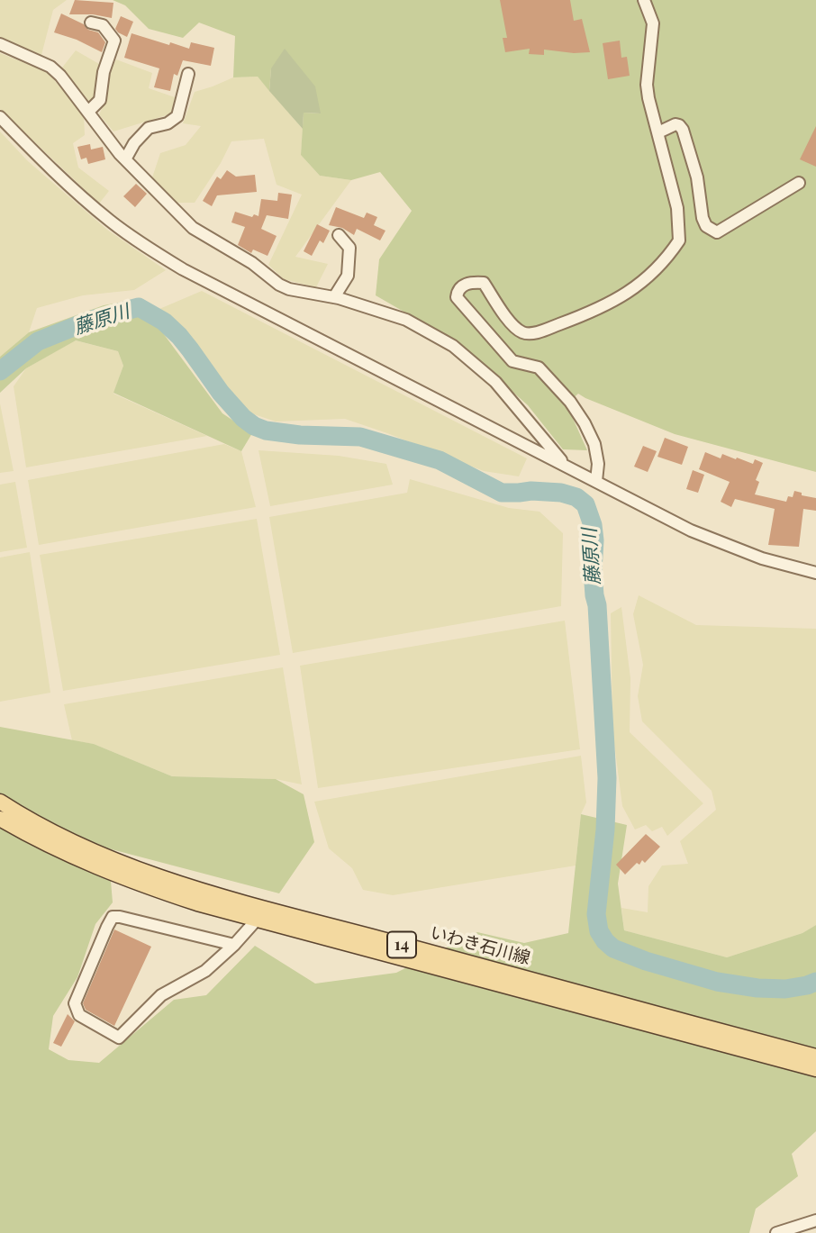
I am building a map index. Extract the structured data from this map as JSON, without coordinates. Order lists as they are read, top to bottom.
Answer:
{
  "streets": {
    "main road": ["14", "いわき石川線"]
  },
  "water": ["藤原川"]
}
